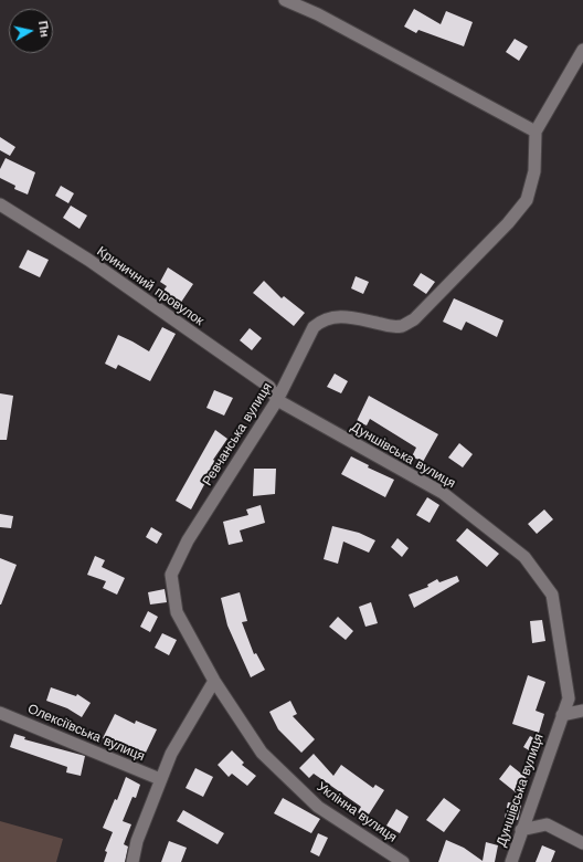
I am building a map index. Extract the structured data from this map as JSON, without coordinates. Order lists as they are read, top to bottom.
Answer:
{
  "streets": {
    "street": [
      "Криничний провулок",
      "Ревчанська вулиця",
      "Дуншівська вулиця",
      "Олексіївська вулиця",
      "Уклінна вулиця"
    ]
  },
  "crossings": [
    ["Криничний провулок", "Ревчанська вулиця"],
    ["Криничний провулок", "Дуншівська вулиця"],
    ["Ревчанська вулиця", "Дуншівська вулиця"],
    ["Ревчанська вулиця", "Уклінна вулиця"]
  ],
  "north": "right"
}
